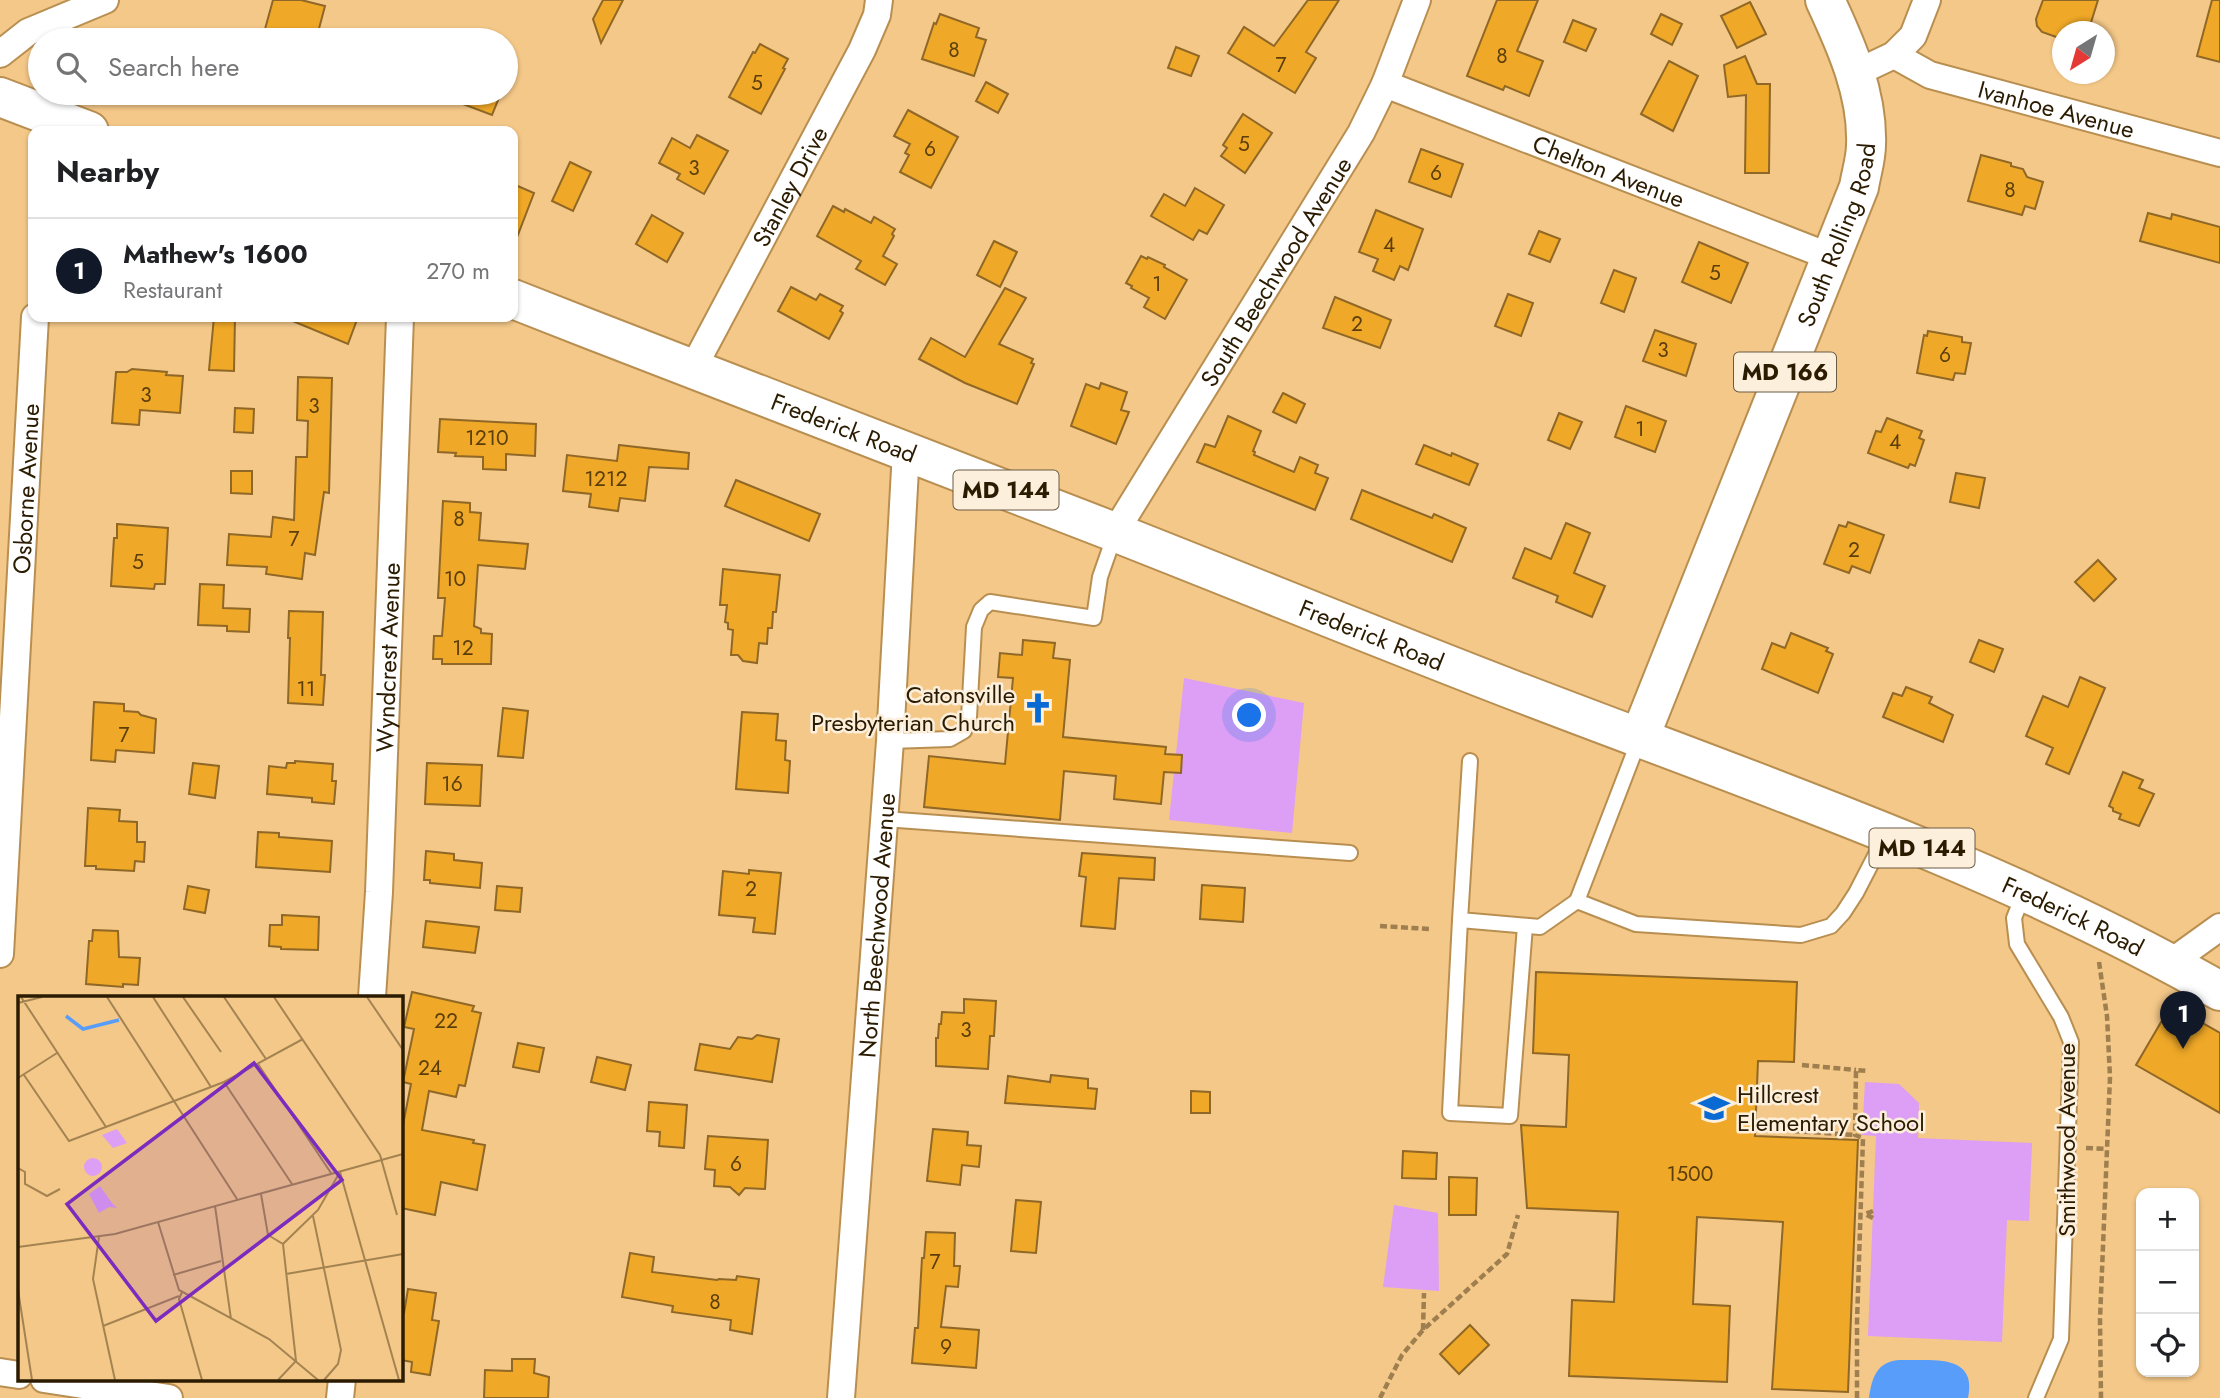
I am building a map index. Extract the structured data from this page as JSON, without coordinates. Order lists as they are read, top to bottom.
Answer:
{
  "streets": {
    "main road": [
      "South Rolling Road",
      "MD 166",
      "Frederick Road",
      "MD 144"
    ],
    "street": [
      "Ivanhoe Avenue",
      "Chelton Avenue",
      "Stanley Drive",
      "South Beechwood Avenue",
      "Osborne Avenue",
      "Wyndcrest Avenue",
      "North Beechwood Avenue"
    ],
    "lane": ["Smithwood Avenue"]
  },
  "crossings": [
    ["Chelton Avenue", "South Rolling Road"],
    ["Chelton Avenue", "South Beechwood Avenue"],
    ["Stanley Drive", "Frederick Road"],
    ["South Rolling Road", "Frederick Road"],
    ["South Beechwood Avenue", "Frederick Road"],
    ["Frederick Road", "North Beechwood Avenue"],
    ["Frederick Road", "Smithwood Avenue"]
  ],
  "places": {
    "church": ["Catonsville Presbyterian Church"],
    "school or university": ["Hillcrest Elementary School"]
  },
  "house_numbers": [
    "8",
    "8",
    "7",
    "5",
    "5",
    "6",
    "3",
    "6",
    "8",
    "4",
    "5",
    "1",
    "2",
    "3",
    "6",
    "3",
    "3",
    "1",
    "1210",
    "4",
    "1212",
    "8",
    "7",
    "2",
    "5",
    "10",
    "12",
    "11",
    "7",
    "16",
    "2",
    "22",
    "3",
    "24",
    "6",
    "1500",
    "7",
    "8",
    "9"
  ],
  "north": "bottom left",
  "page": {
    "search": "Search here",
    "heading": "Nearby",
    "list": [
      {
        "mark": "1",
        "name": "Mathew's 1600",
        "note": "Restaurant",
        "value": "270 m"
      }
    ],
    "pins": "1",
    "map_buttons": ["+", "−"]
  }
}
